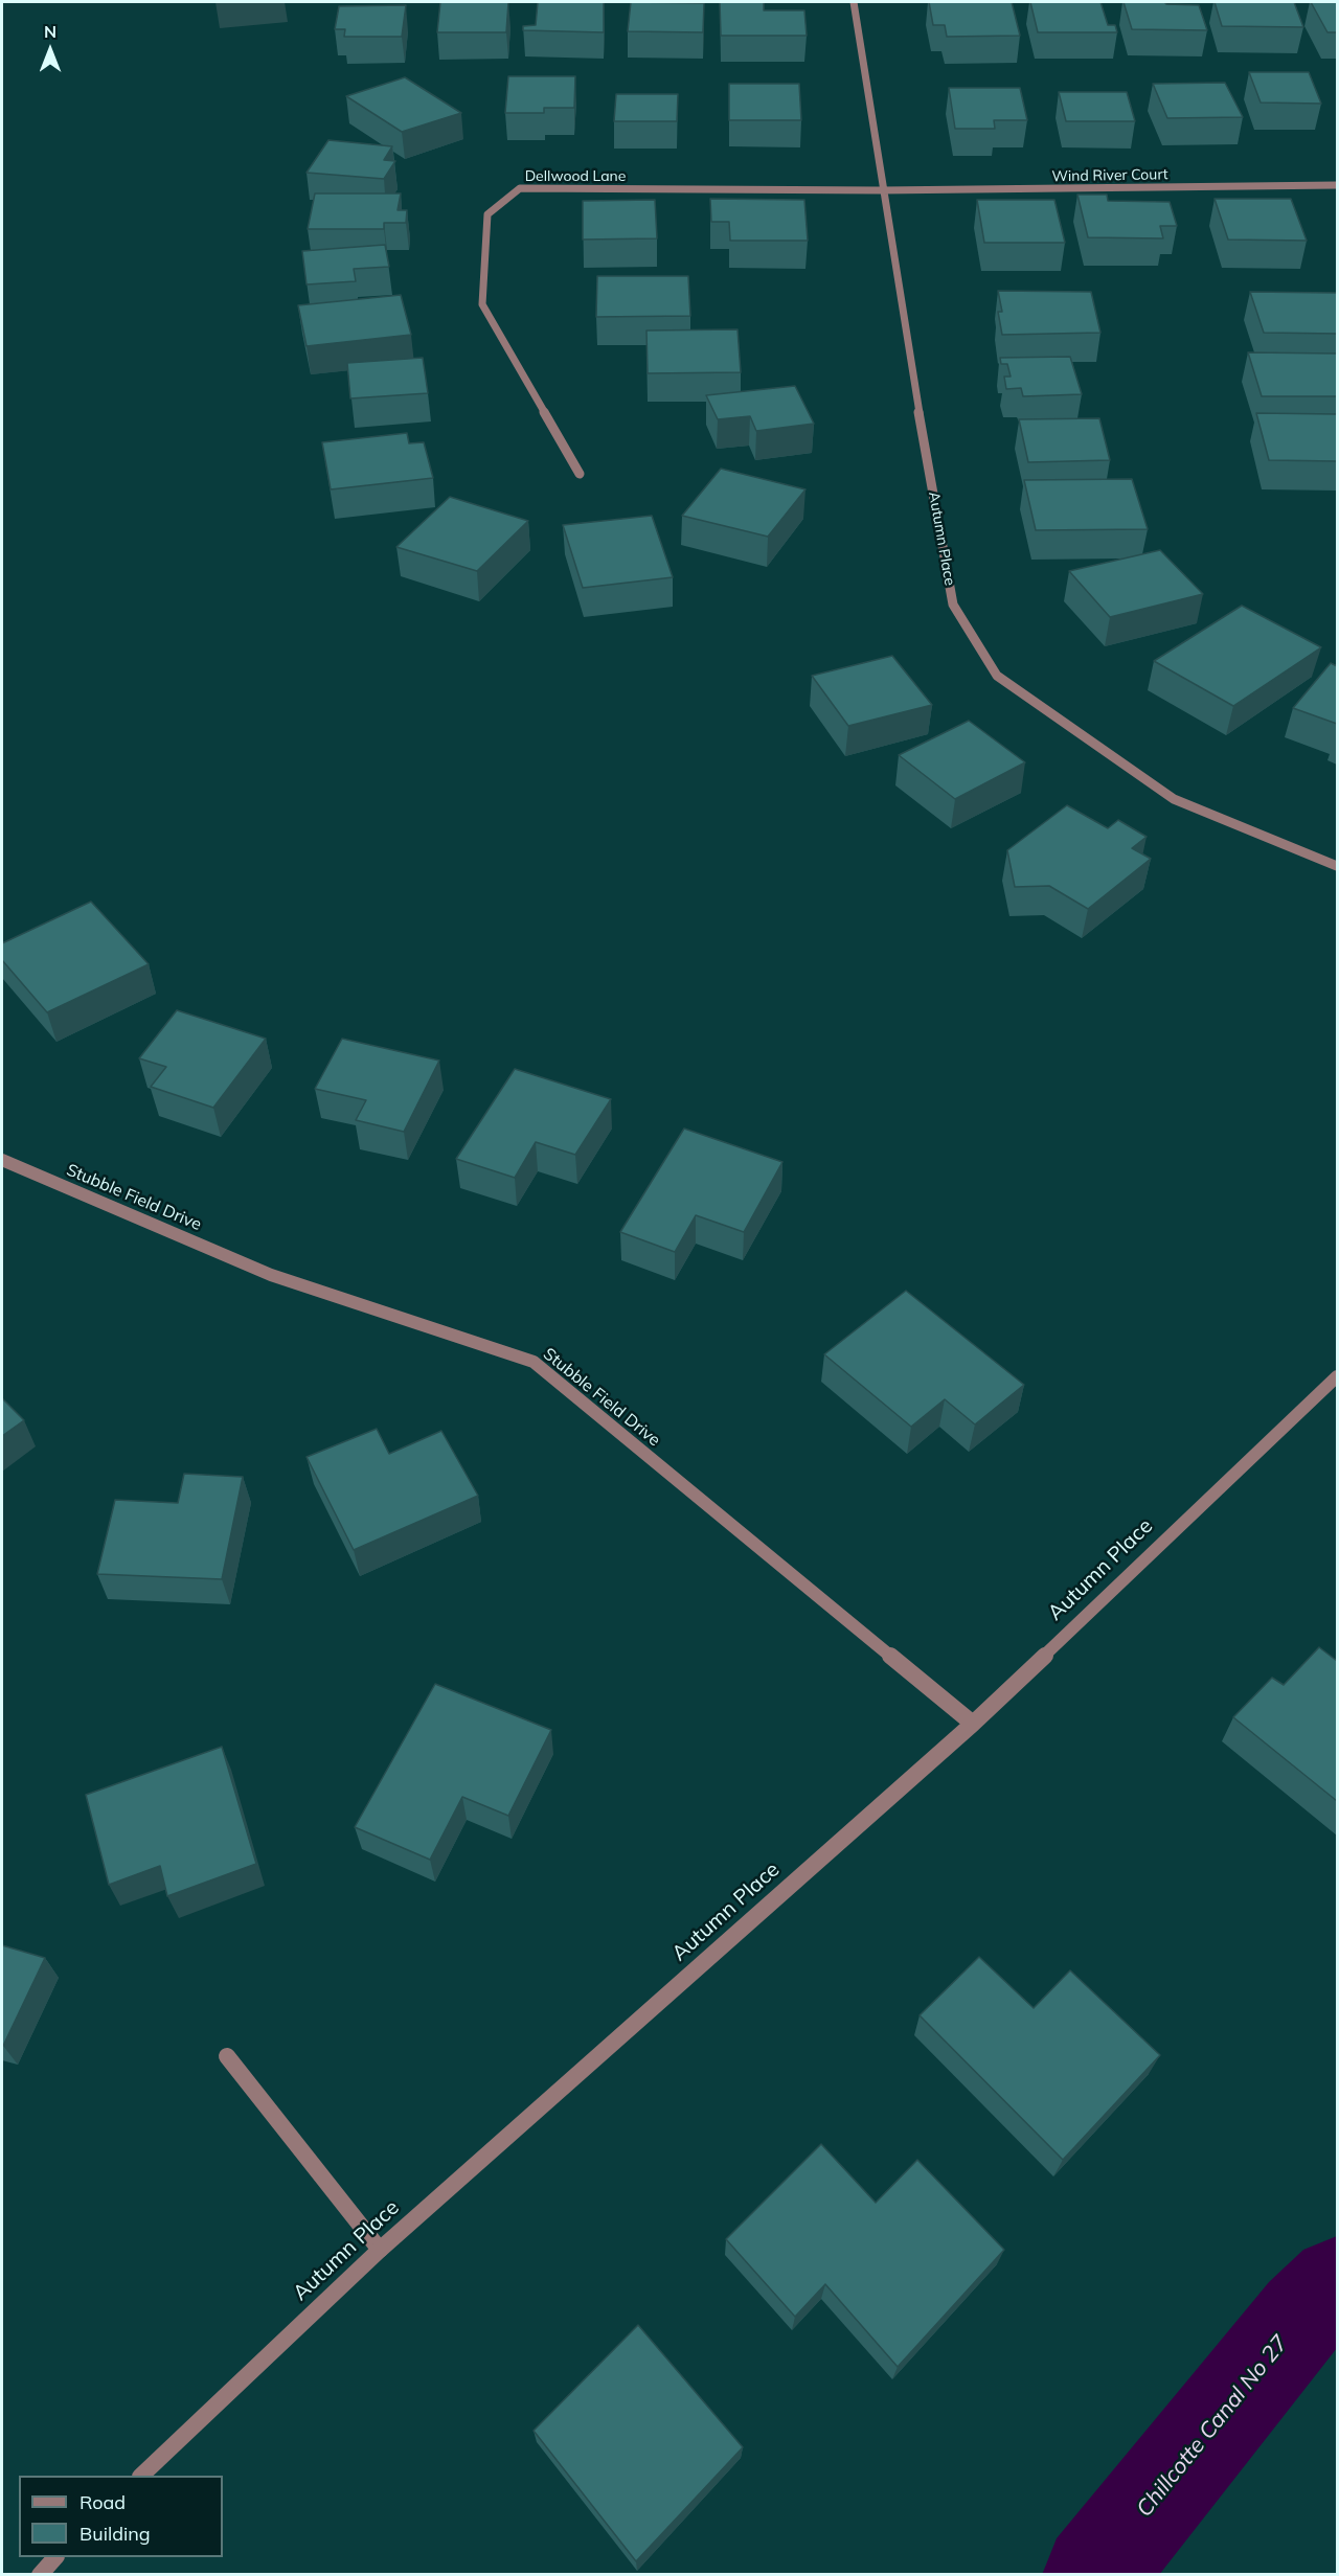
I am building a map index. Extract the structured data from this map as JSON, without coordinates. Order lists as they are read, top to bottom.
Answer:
{
  "streets": {
    "street": [
      "Wind River Court",
      "Dellwood Lane",
      "Autumn Place",
      "Stubble Field Drive"
    ]
  },
  "crossings": [
    ["Wind River Court", "Dellwood Lane"],
    ["Wind River Court", "Autumn Place"],
    ["Dellwood Lane", "Autumn Place"],
    ["Autumn Place", "Stubble Field Drive"]
  ],
  "water": ["Chillcotte Canal No 27"],
  "legend": ["Road", "Building"],
  "north": "top"
}
